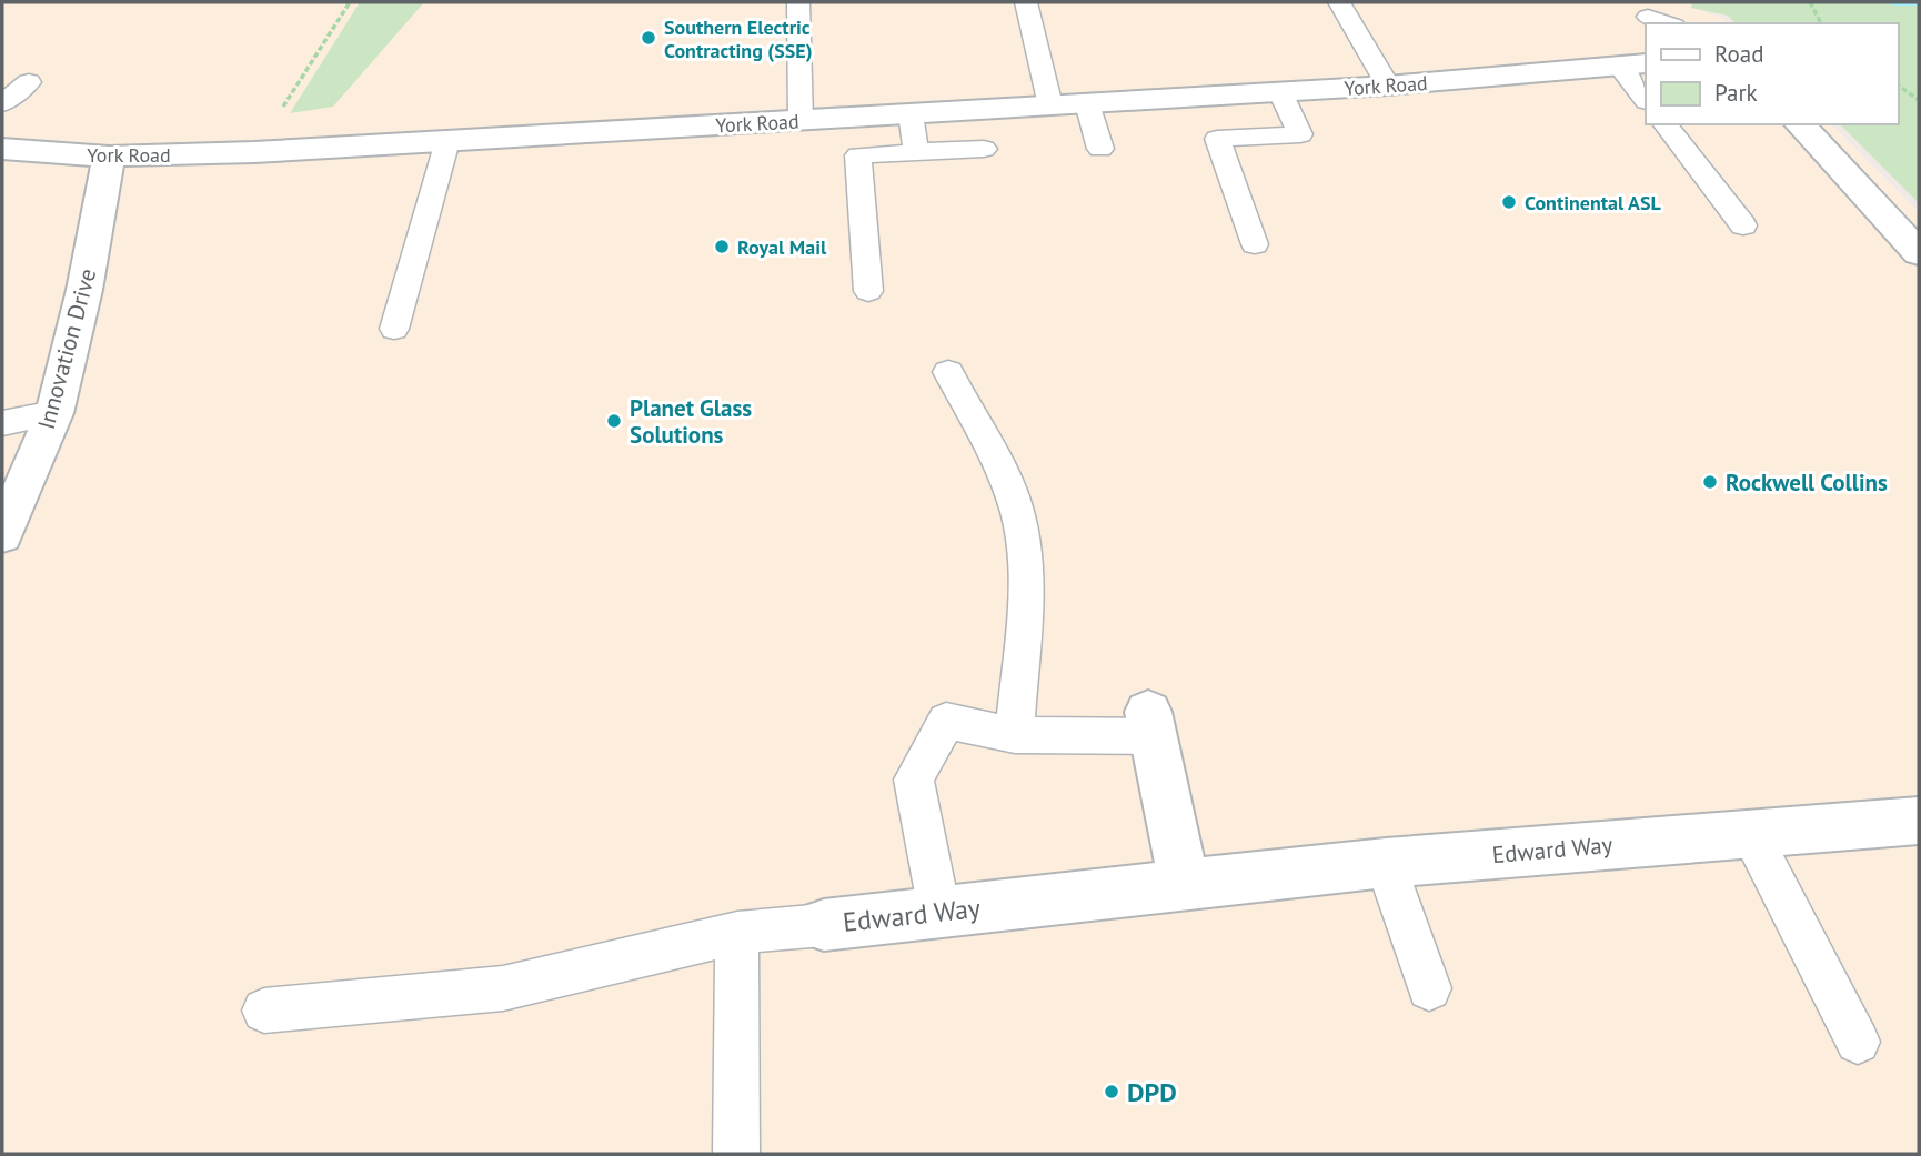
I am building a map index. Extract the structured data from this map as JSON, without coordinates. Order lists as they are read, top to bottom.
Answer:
{
  "streets": {
    "street": ["York Road", "Innovation Drive", "Edward Way"]
  },
  "crossings": [
    ["York Road", "Innovation Drive"]
  ],
  "places": [
    "Southern Electric Contracting (SSE)",
    "Continental ASL",
    "Royal Mail",
    "Planet Glass Solutions",
    "Rockwell Collins",
    "DPD"
  ],
  "legend": ["Road", "Park"]
}
